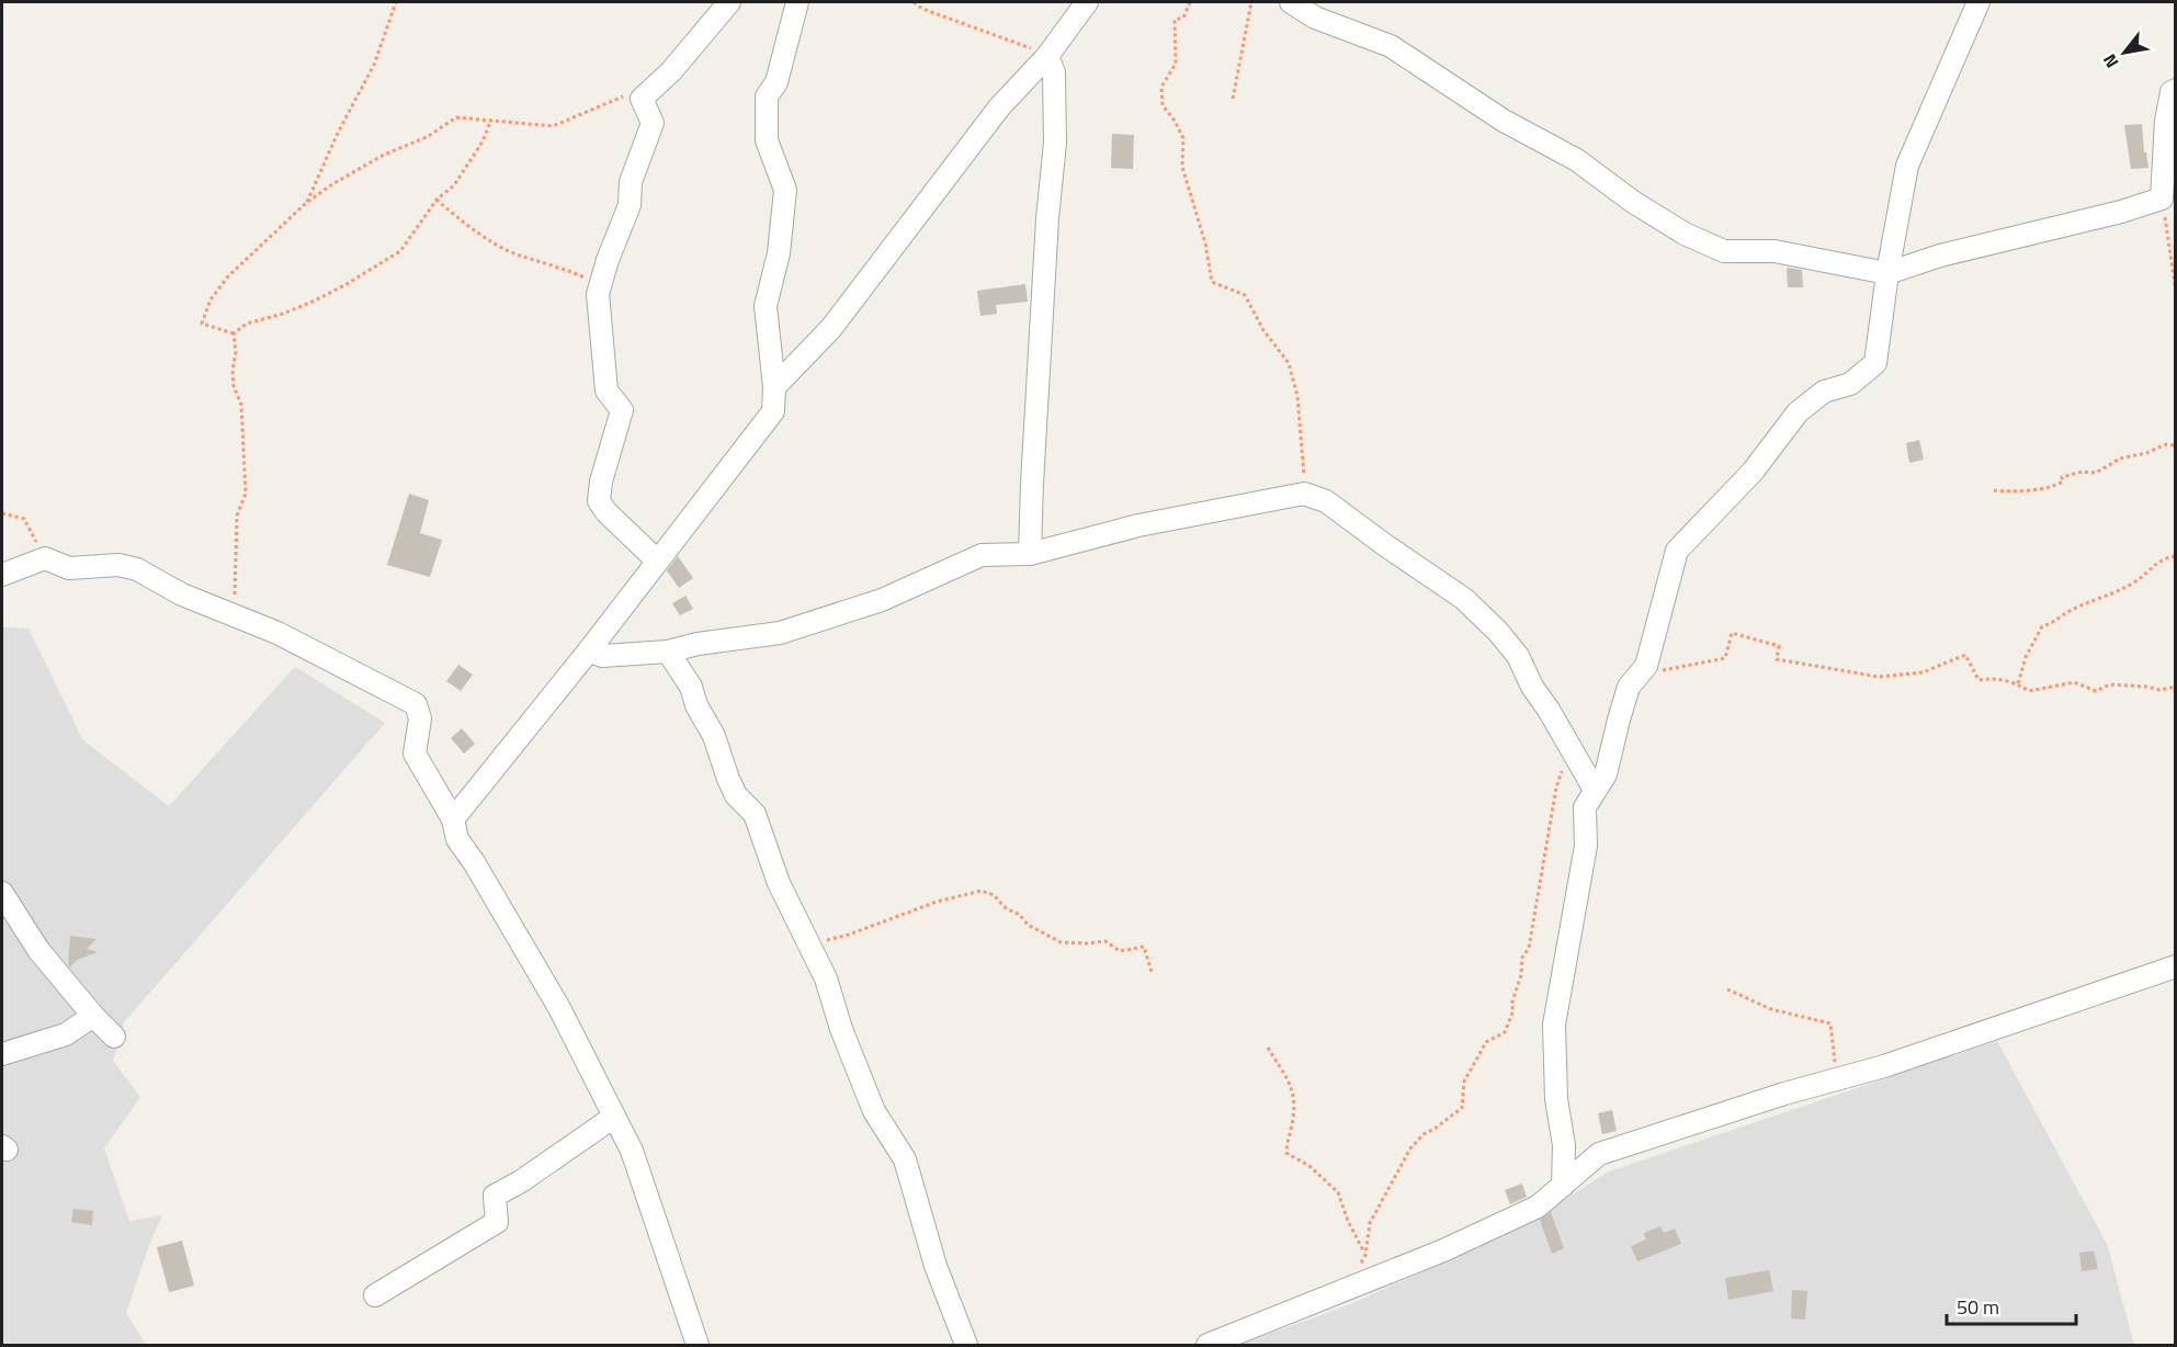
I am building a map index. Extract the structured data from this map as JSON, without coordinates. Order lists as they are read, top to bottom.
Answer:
{
  "scale_bar": "50 m",
  "north": "bottom left"
}
